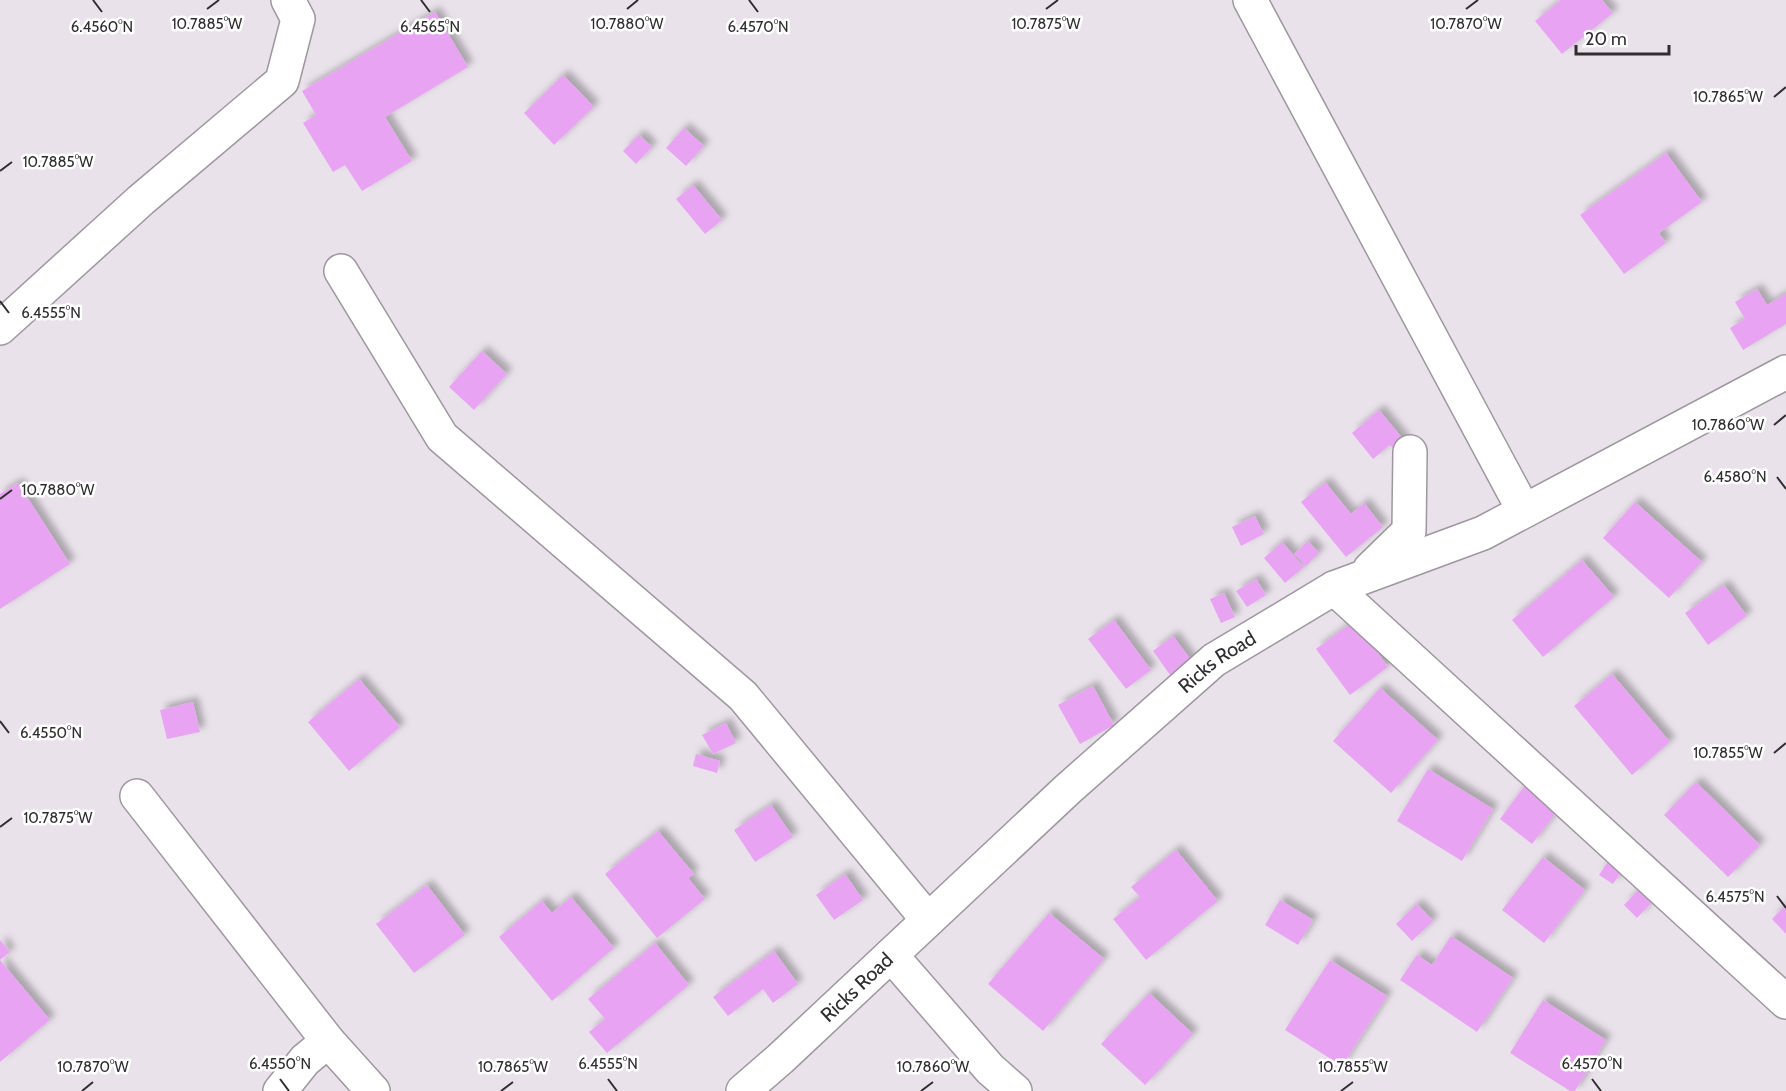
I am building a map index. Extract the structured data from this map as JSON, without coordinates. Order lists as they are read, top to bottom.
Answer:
{
  "streets": {
    "street": ["Ricks Road"]
  },
  "scale_bar": "20 m",
  "coordinates": [
    "10.7885°W",
    "10.7880°W",
    "10.7875°W",
    "10.7870°W",
    "6.4560°N",
    "6.4565°N",
    "6.4570°N",
    "10.7865°W",
    "6.4555°N",
    "10.7860°W",
    "6.4580°N",
    "6.4550°N",
    "10.7855°W",
    "6.4575°N"
  ]
}
